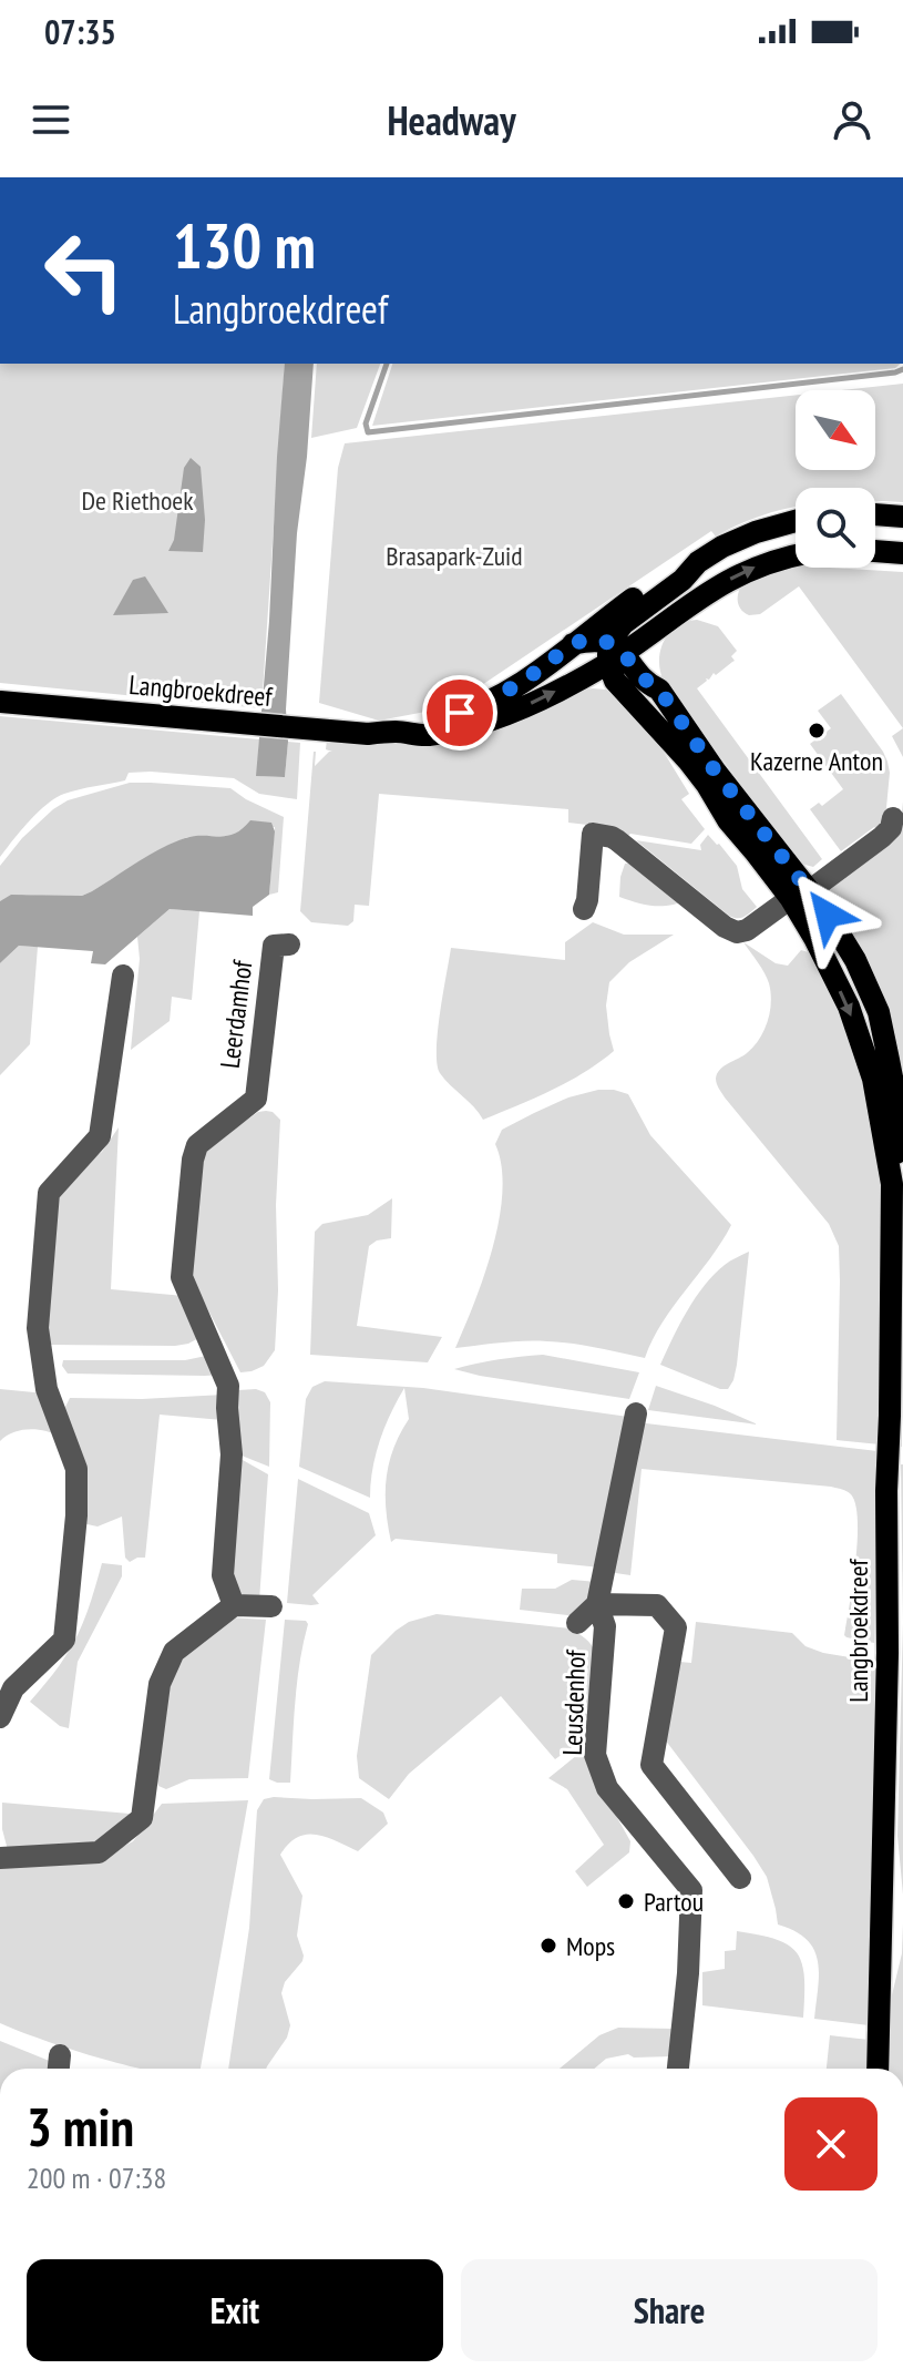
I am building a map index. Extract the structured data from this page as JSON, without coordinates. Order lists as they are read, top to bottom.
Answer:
{
  "streets": {
    "main road": ["Langbroekdreef"],
    "street": ["Leerdamhof", "Leusdenhof"]
  },
  "parks": ["De Riethoek", "Brasapark-Zuid"],
  "places": ["Kazerne Anton", "Partou", "Mops"],
  "north": "bottom right",
  "page": {
    "status": "07:35",
    "header": "Headway",
    "turn": ["130 m", "Langbroekdreef"],
    "heading": ["3 min", "200 m · 07:38"],
    "buttons": ["Exit", "Share"]
  }
}
